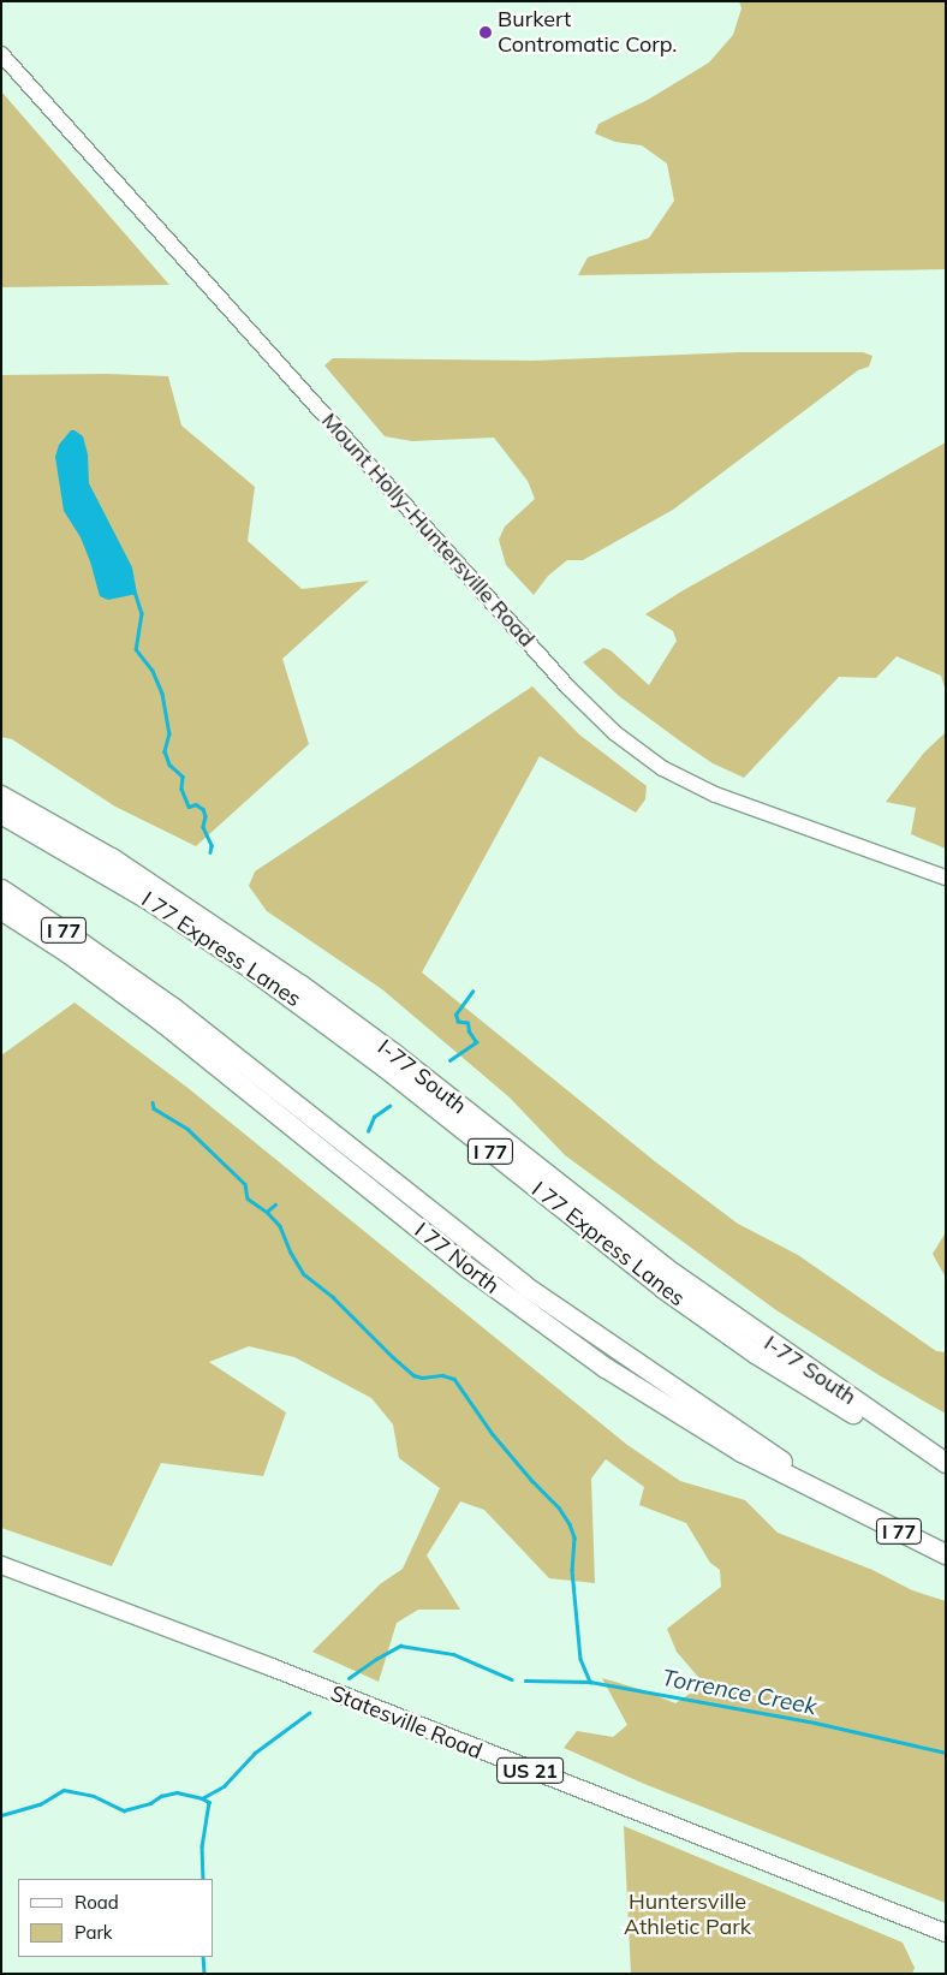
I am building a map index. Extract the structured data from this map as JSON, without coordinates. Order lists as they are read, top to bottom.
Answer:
{
  "streets": {
    "highway": [
      "I 77",
      "I 77 Express Lanes",
      "I-77 South",
      "I 77 North"
    ],
    "main road": ["Mount Holly-Huntersville Road", "Statesville Road", "US 21"]
  },
  "crossings": [
    ["I 77", "I 77 North"],
    ["I 77 Express Lanes", "I-77 South"]
  ],
  "water": ["Torrence Creek"],
  "parks": ["Huntersville Athletic Park"],
  "places": ["Burkert Contromatic Corp."],
  "legend": ["Road", "Park"]
}
